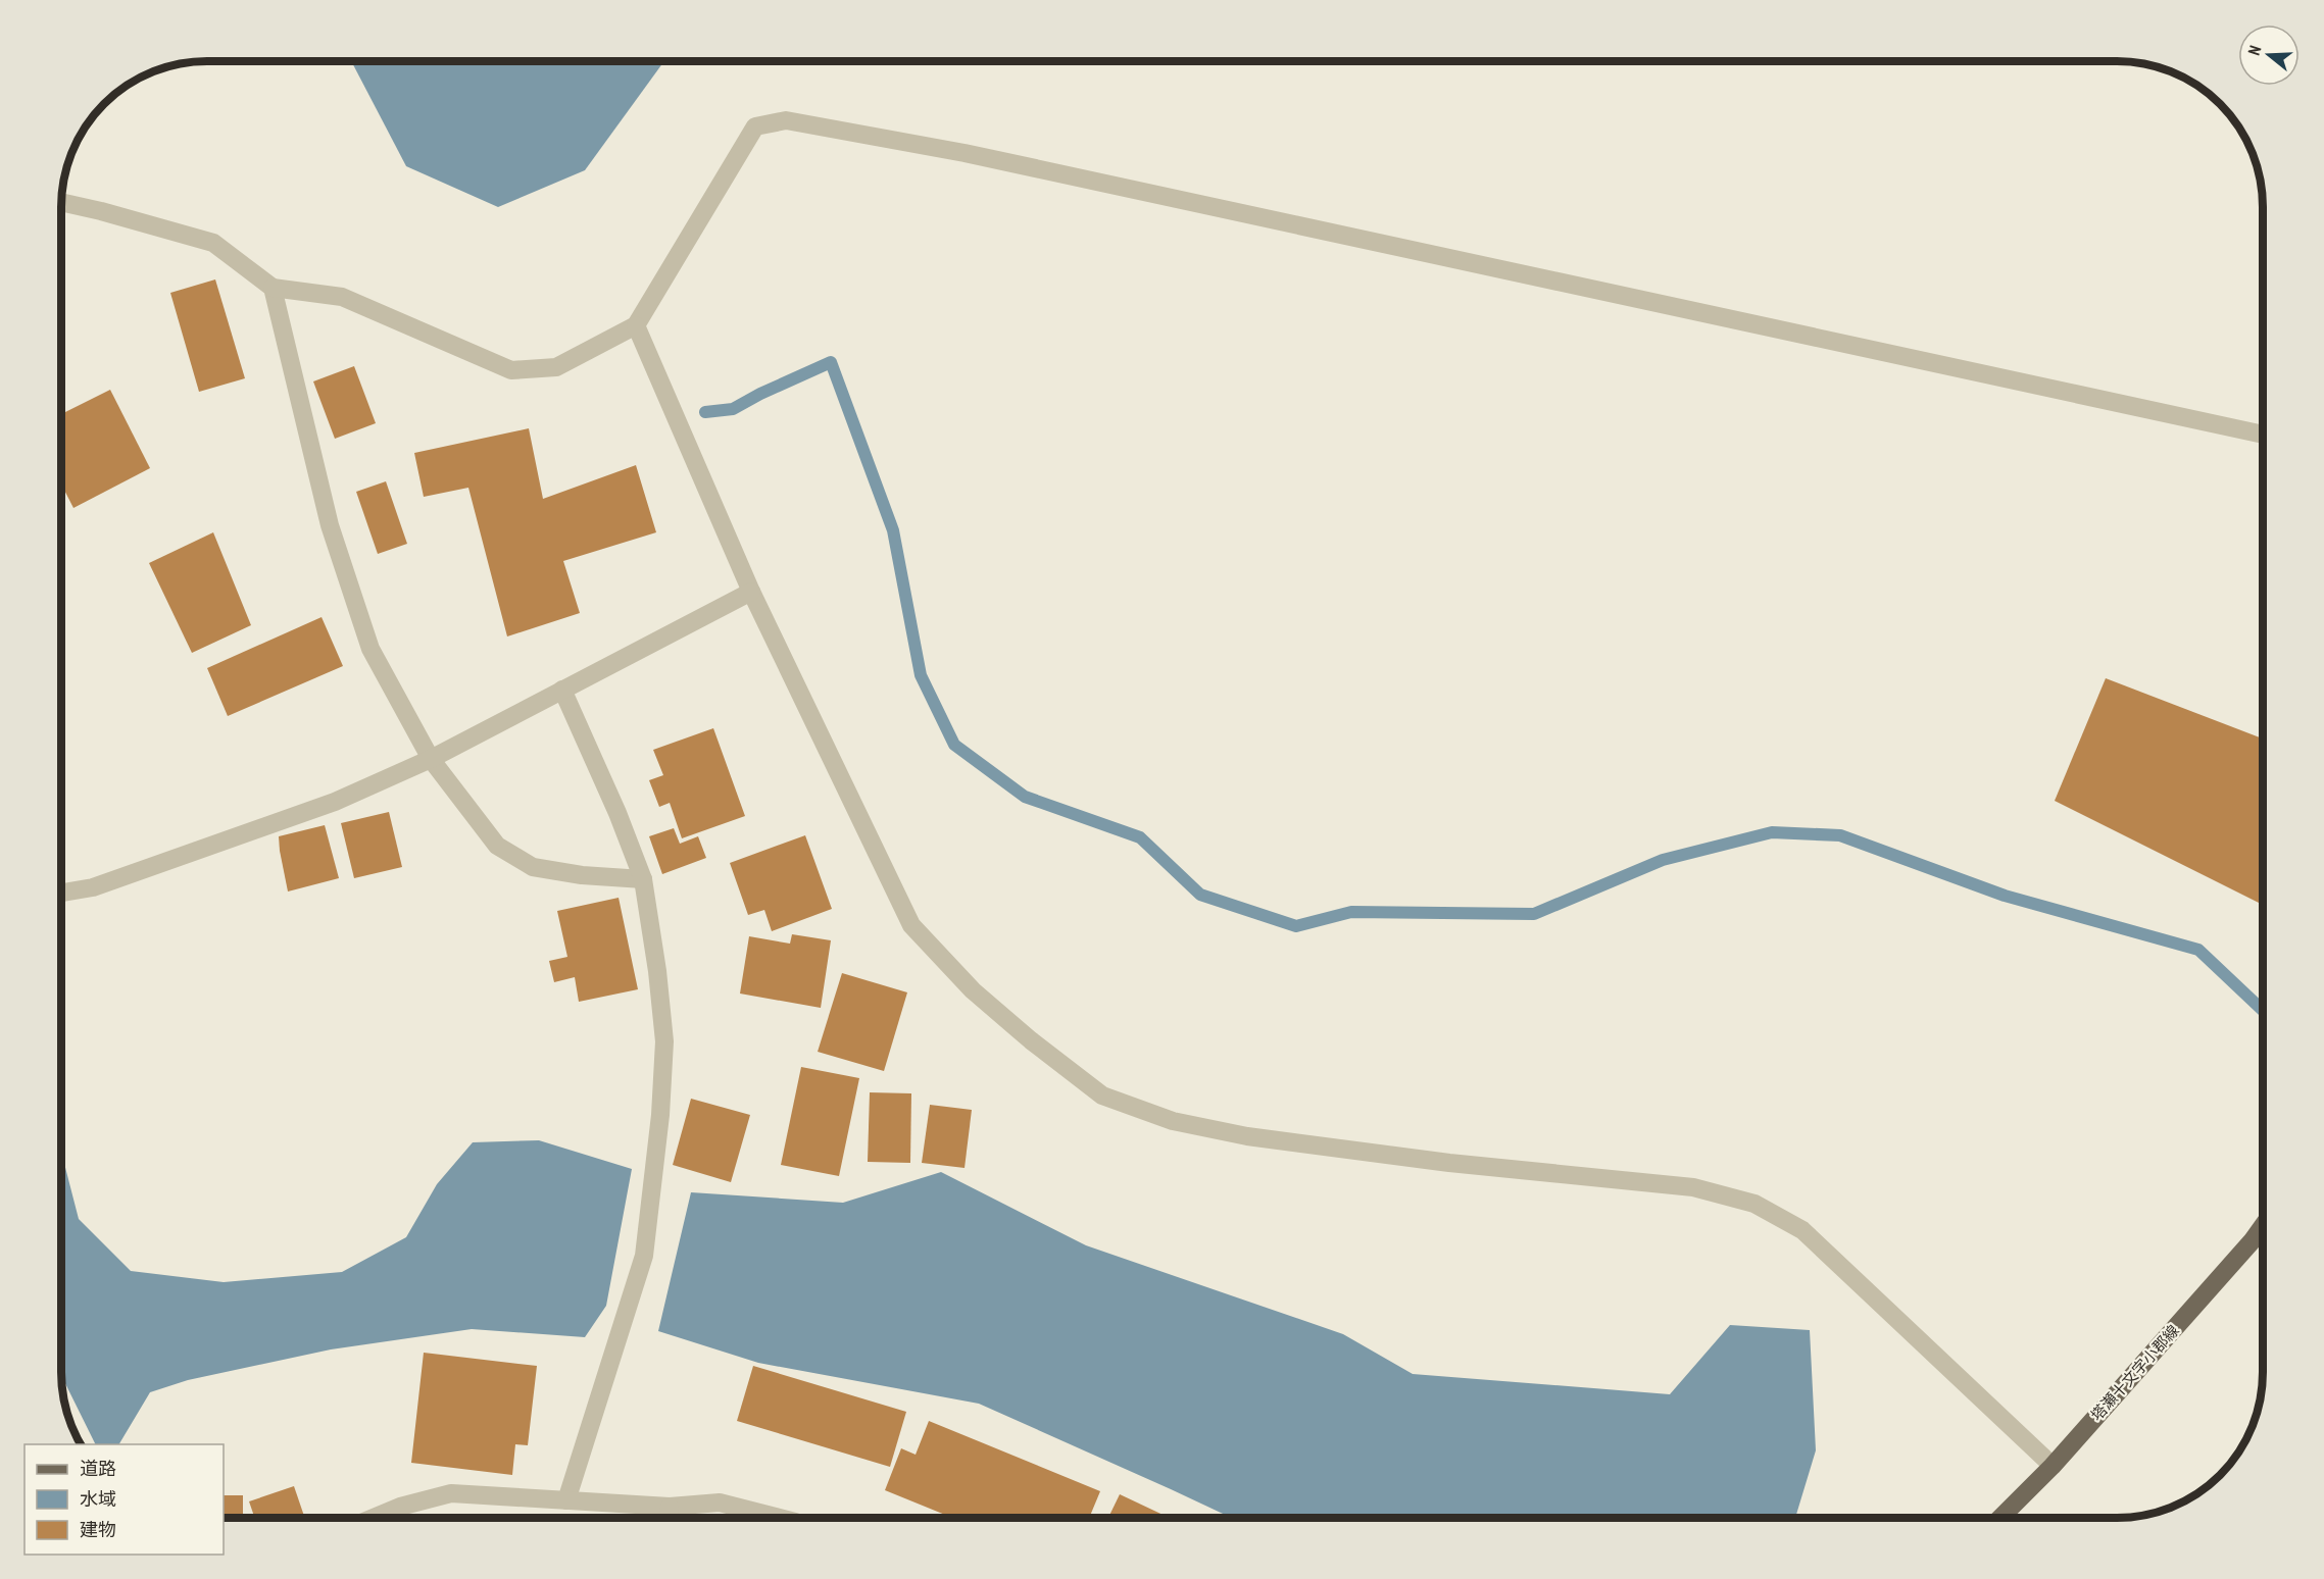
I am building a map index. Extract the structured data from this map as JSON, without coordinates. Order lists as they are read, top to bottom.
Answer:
{
  "streets": {
    "main road": ["塔瀬十文字小郡線"]
  },
  "legend": ["道路", "水域", "建物"],
  "north": "left"
}
